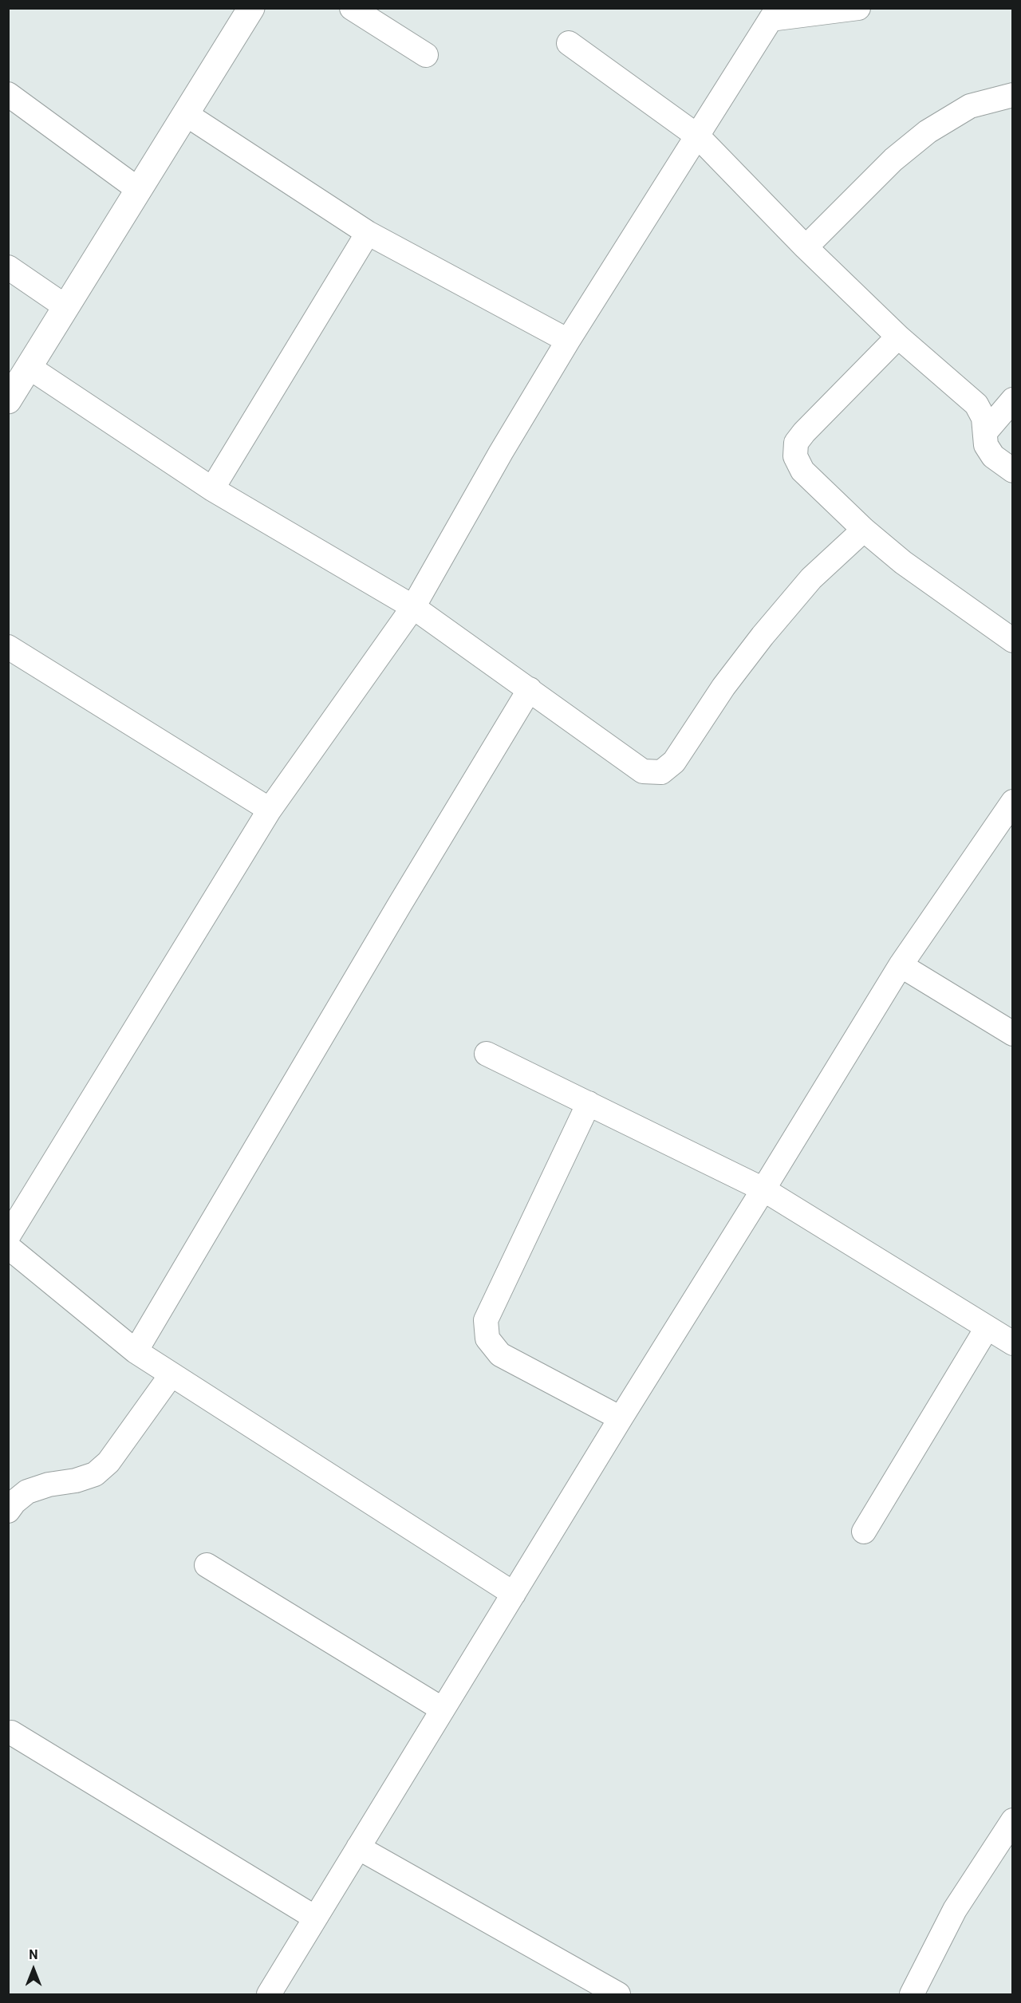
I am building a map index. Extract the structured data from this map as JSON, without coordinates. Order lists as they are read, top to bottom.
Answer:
{
  "north": "top"
}
